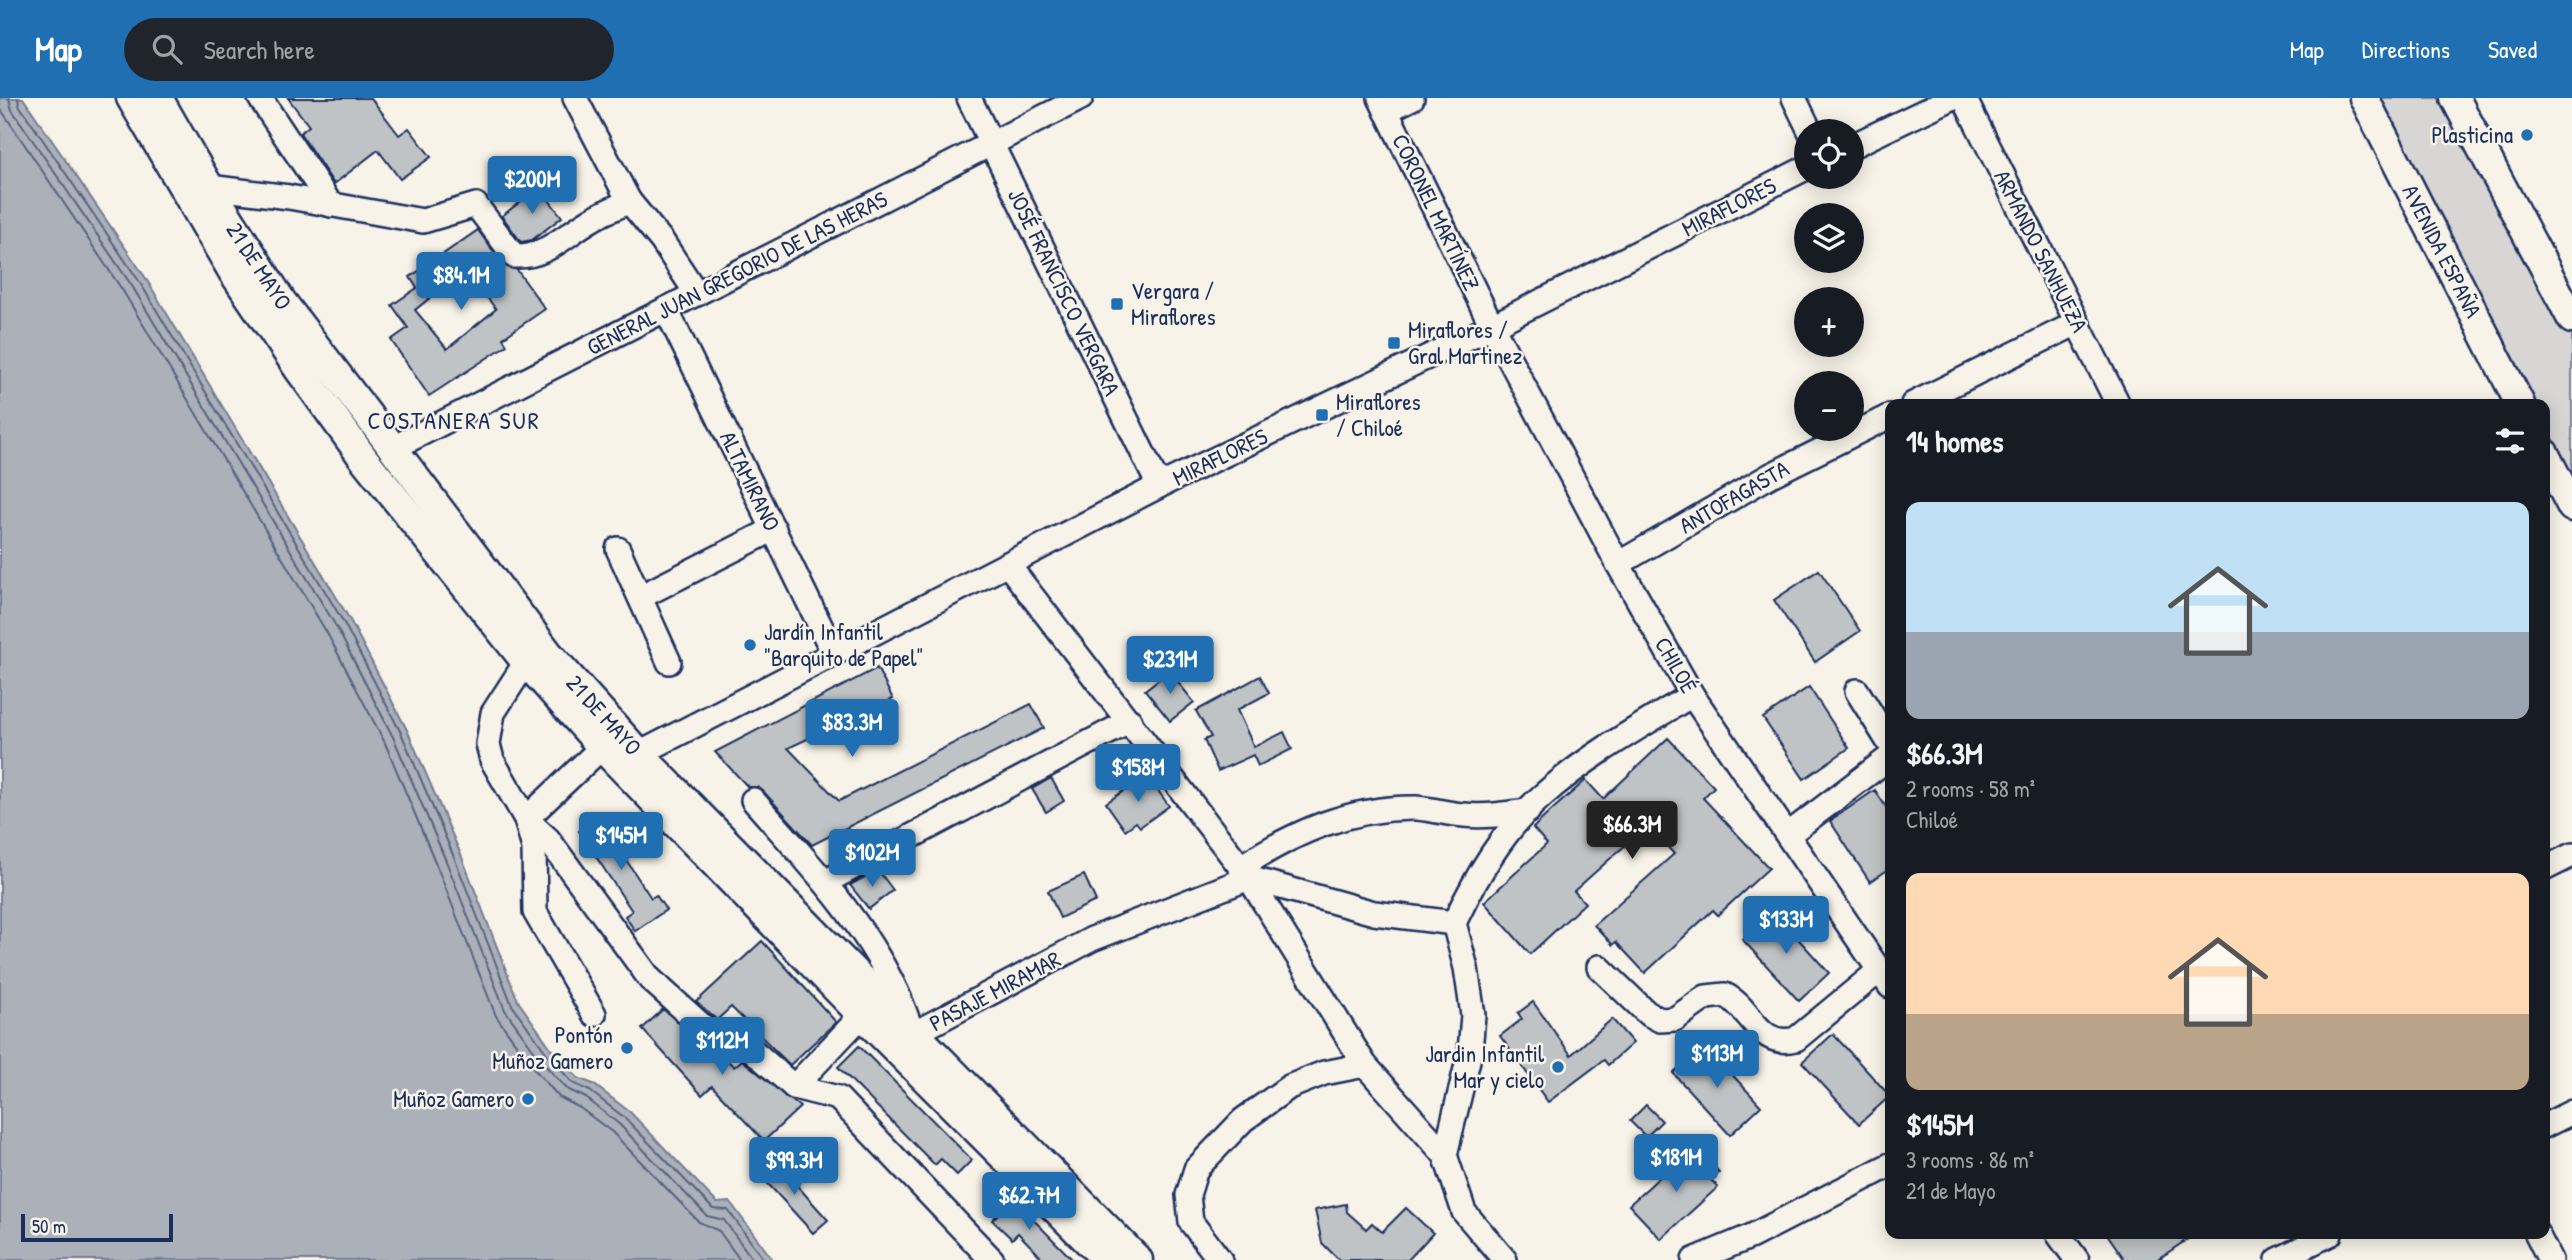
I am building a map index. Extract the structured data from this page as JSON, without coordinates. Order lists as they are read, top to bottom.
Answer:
{
  "streets": {
    "main road": ["AVENIDA ESPAÑA", "21 DE MAYO"],
    "street": [
      "MIRAFLORES",
      "CORONEL MARTÍNEZ",
      "ARMANDO SANHUEZA",
      "GENERAL JUAN GREGORIO DE LAS HERAS",
      "JOSÉ FRANCISCO VERGARA",
      "ALTAMIRANO",
      "ANTOFAGASTA",
      "CHILOÉ",
      "PASAJE MIRAMAR"
    ]
  },
  "crossings": [
    ["MIRAFLORES", "CORONEL MARTÍNEZ"],
    ["MIRAFLORES", "21 DE MAYO"],
    ["MIRAFLORES", "JOSÉ FRANCISCO VERGARA"],
    ["MIRAFLORES", "ALTAMIRANO"],
    ["MIRAFLORES", "CHILOÉ"],
    ["CORONEL MARTÍNEZ", "CHILOÉ"],
    ["21 DE MAYO", "GENERAL JUAN GREGORIO DE LAS HERAS"],
    ["21 DE MAYO", "PASAJE MIRAMAR"],
    ["GENERAL JUAN GREGORIO DE LAS HERAS", "JOSÉ FRANCISCO VERGARA"],
    ["GENERAL JUAN GREGORIO DE LAS HERAS", "ALTAMIRANO"],
    ["ANTOFAGASTA", "CHILOÉ"]
  ],
  "districts": ["COSTANERA SUR"],
  "places": {
    "other": [
      "Plasticina",
      "Jardín Infantil \"Barquito de Papel\"",
      "Pontón Muñoz Gamero",
      "Jardin Infantil Mar y cielo",
      "Muñoz Gamero"
    ],
    "transit": ["Vergara / Miraflores", "Miraflores / Gral Martinez", "Miraflores / Chiloé"]
  },
  "scale_bar": "50 m",
  "page": {
    "header": "Map",
    "search": "Search here",
    "nav": ["Map", "Directions", "Saved"],
    "map_buttons": ["+", "−"],
    "price": [
      "$200M",
      "$84.1M",
      "$231M",
      "$83.3M",
      "$158M",
      "$66.3M",
      "$145M",
      "$102M",
      "$133M",
      "$112M",
      "$113M",
      "$181M",
      "$99.3M",
      "$62.7M"
    ],
    "heading": "14 homes",
    "list": [
      {
        "name": "$66.3M",
        "note": "2 rooms · 58 m² · Chiloé"
      },
      {
        "name": "$145M",
        "note": "3 rooms · 86 m² · 21 de Mayo"
      }
    ],
    "scale": "50 m"
  }
}
